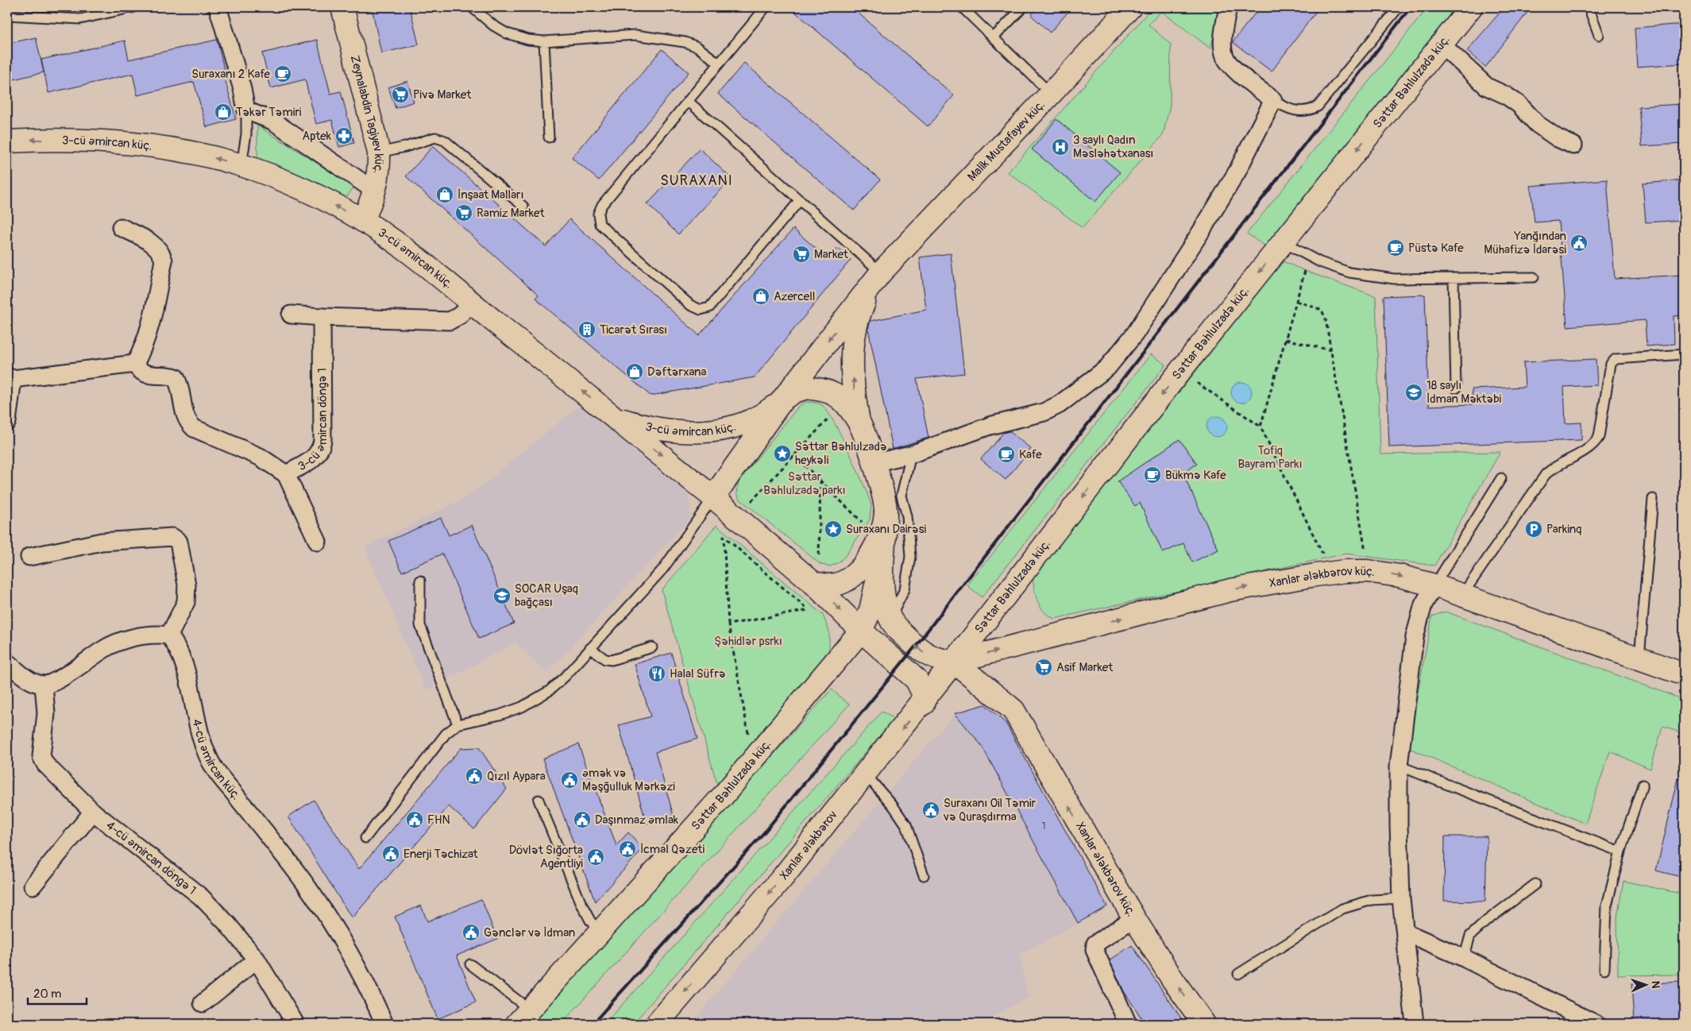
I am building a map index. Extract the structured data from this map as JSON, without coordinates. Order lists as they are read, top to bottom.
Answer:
{
  "streets": {
    "main road": [
      "Səttar Bəhlulzadə küç.",
      "Zeynalabdin Tagiyev küç.",
      "Malik Mustafayev küç.",
      "3-cü Əmircan küç.",
      "Xanlar Ələkbərov küç.",
      "Xanlar Ələkbərov"
    ],
    "street": ["3-cü Əmircan döngə 1", "4-cü Əmircan küç.", "4-cü Əmircan döngə 1"]
  },
  "crossings": [
    ["Səttar Bəhlulzadə küç.", "Xanlar Ələkbərov küç."],
    ["Səttar Bəhlulzadə küç.", "Xanlar Ələkbərov"],
    ["Zeynalabdin Tagiyev küç.", "3-cü Əmircan küç."],
    ["Xanlar Ələkbərov küç.", "Xanlar Ələkbərov"]
  ],
  "one_way": ["Səttar Bəhlulzadə küç.", "3-cü Əmircan küç.", "Xanlar Ələkbərov"],
  "districts": ["SURAXANI"],
  "parks": ["Tofiq Bayram Parkı", "Səttar Bəhlulzadə parkı", "Şəhidlər psrkı"],
  "places": {
    "cafe": [
      "Suraxanı 2 Kafe",
      "Püstə Kafe",
      "Kafe",
      "Bükmə Kafe"
    ],
    "supermarket": [
      "Pivə Market",
      "Ramiz Market",
      "Market",
      "Asif Market"
    ],
    "shop": [
      "Təkər Təmiri",
      "İnşaat Malları",
      "Azercell",
      "Dəftərxana"
    ],
    "pharmacy": ["Aptek"],
    "hospital": ["3 saylı Qadın Məsləhətxanası"],
    "public building": [
      "Yanğından Mühafizə İdarəsi",
      "Qızıl Aypara",
      "Əmək və Məşğulluk Mərkəzi",
      "Suraxanı Oil Təmir və Quraşdırma",
      "FHN",
      "Daşınmaz Əmlak",
      "İcmal Qəzeti",
      "Enerji Təchizat",
      "Dövlət Sığorta Agentliyi",
      "Gənclər və İdman"
    ],
    "building": ["Ticarət Sırası"],
    "school or university": ["18 saylı İdman Məktəbi", "SOCAR Uşaq bağçası"],
    "place": ["Səttar Bəhlulzadə heykəli", "Suraxanı Dairəsi"],
    "parking": ["Parkinq"],
    "restaurant": ["Halal Süfrə"]
  },
  "house_numbers": ["1"],
  "scale_bar": "20 m",
  "north": "right"
}
